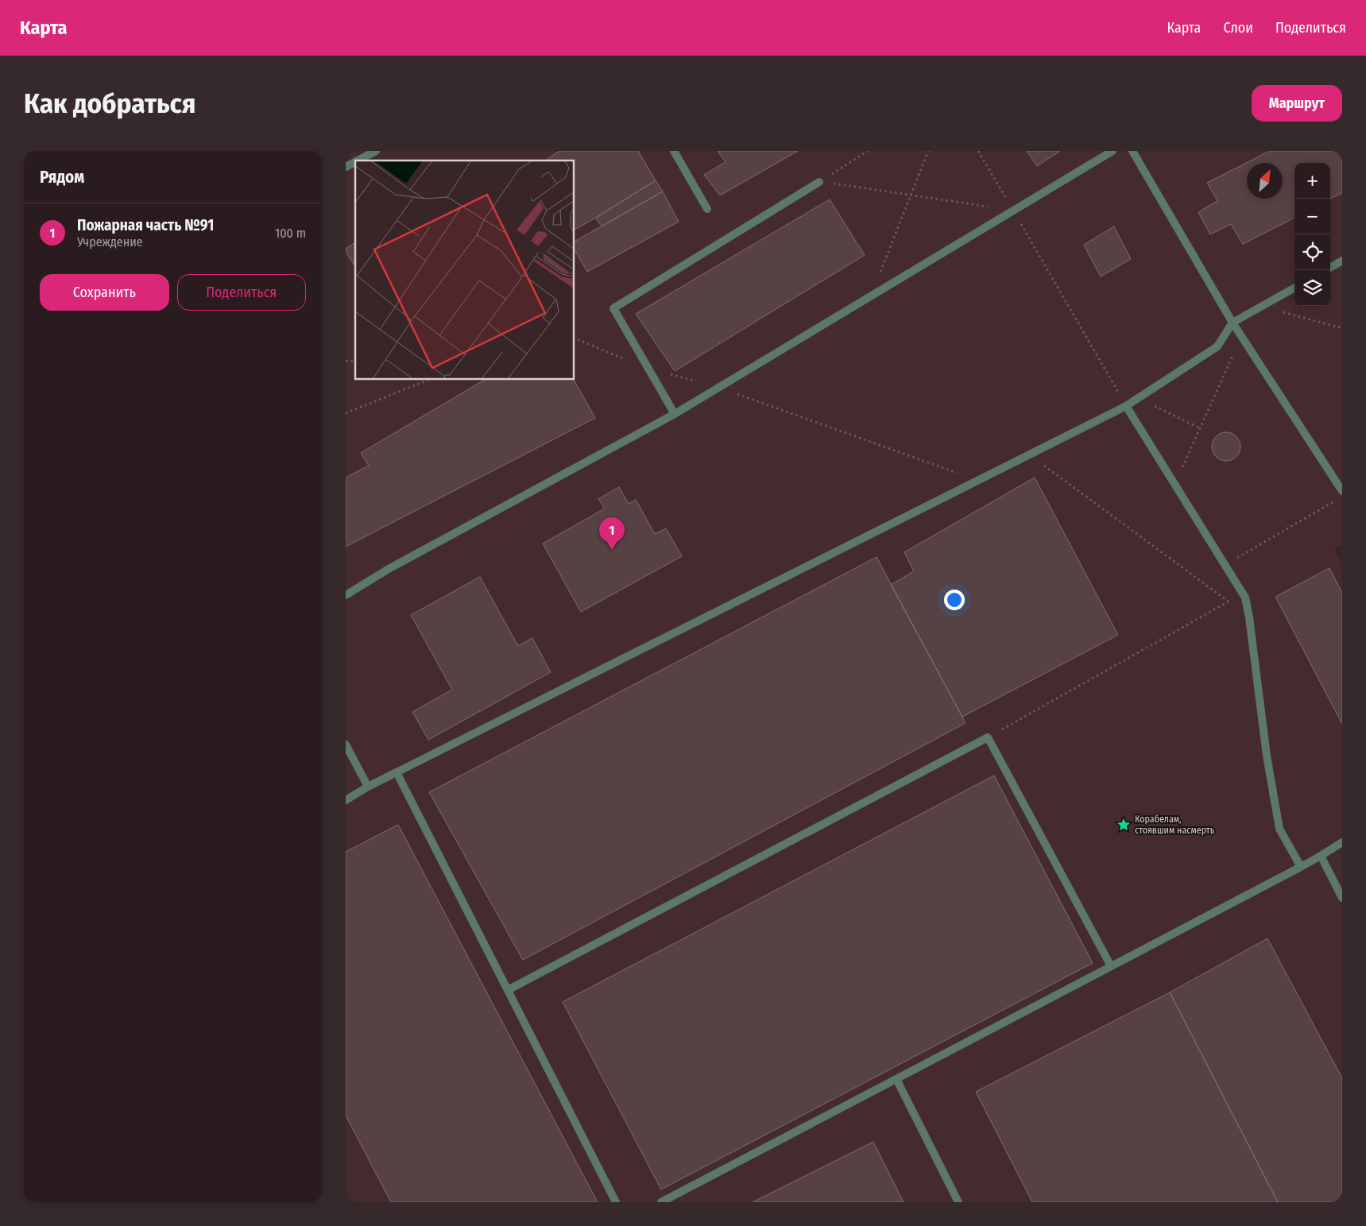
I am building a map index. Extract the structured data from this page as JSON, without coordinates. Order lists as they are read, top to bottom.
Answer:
{
  "places": {
    "place": ["Корабелам, стоявшим насмерть"]
  },
  "north": "top right",
  "page": {
    "header": "Карта",
    "nav": ["Карта", "Слои", "Поделиться"],
    "buttons": [
      "Маршрут",
      ["Сохранить", "Поделиться"]
    ],
    "title": "Как добраться",
    "heading": "Рядом",
    "map_buttons": ["+", "−"],
    "list": [
      {
        "mark": "1",
        "name": "Пожарная часть №91",
        "note": "Учреждение",
        "value": "100 m"
      }
    ],
    "pins": "1"
  }
}
